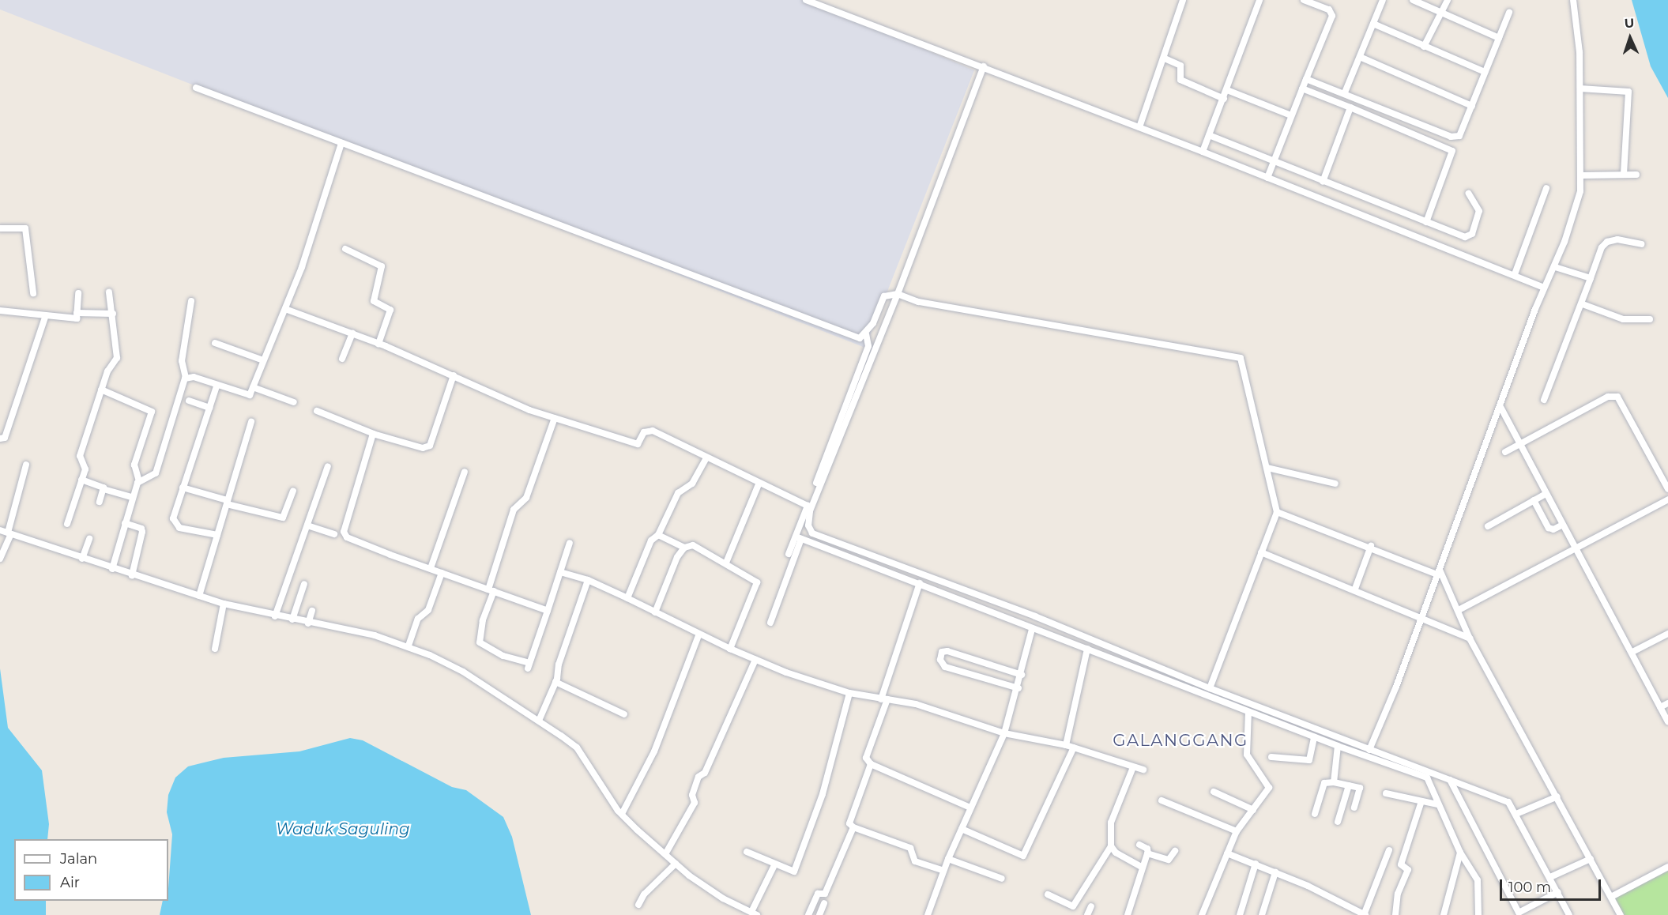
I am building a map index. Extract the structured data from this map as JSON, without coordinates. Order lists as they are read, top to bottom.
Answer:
{
  "districts": ["GALANGGANG"],
  "water": ["Waduk Saguling"],
  "legend": ["Jalan", "Air"],
  "scale_bar": "100 m",
  "north": "top"
}
